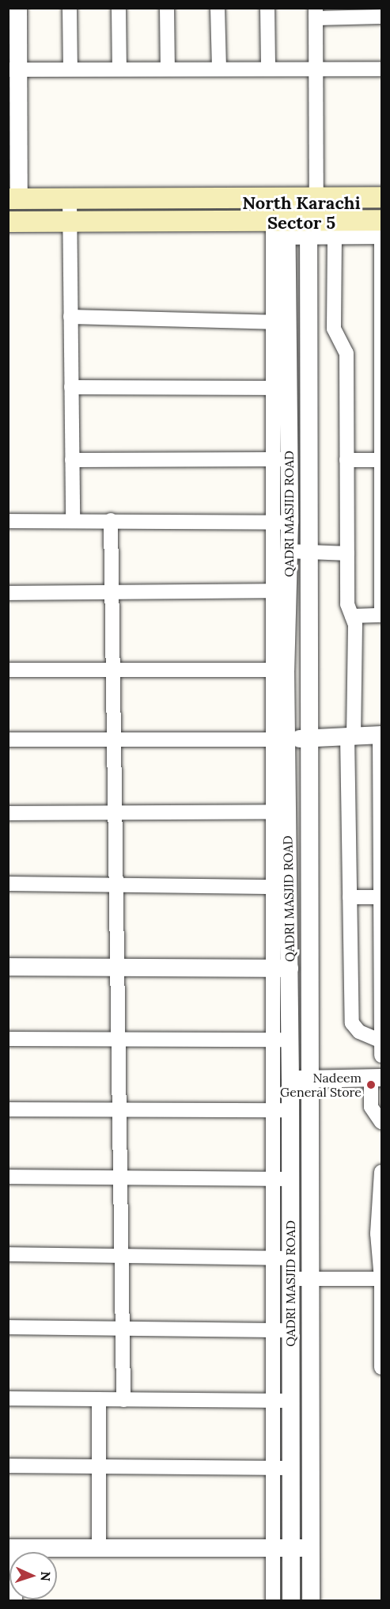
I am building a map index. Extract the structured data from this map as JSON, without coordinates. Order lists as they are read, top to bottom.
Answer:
{
  "streets": {
    "street": ["QADRI MASJID ROAD"]
  },
  "districts": ["North Karachi Sector 5"],
  "places": ["Nadeem General Store"],
  "north": "right"
}
